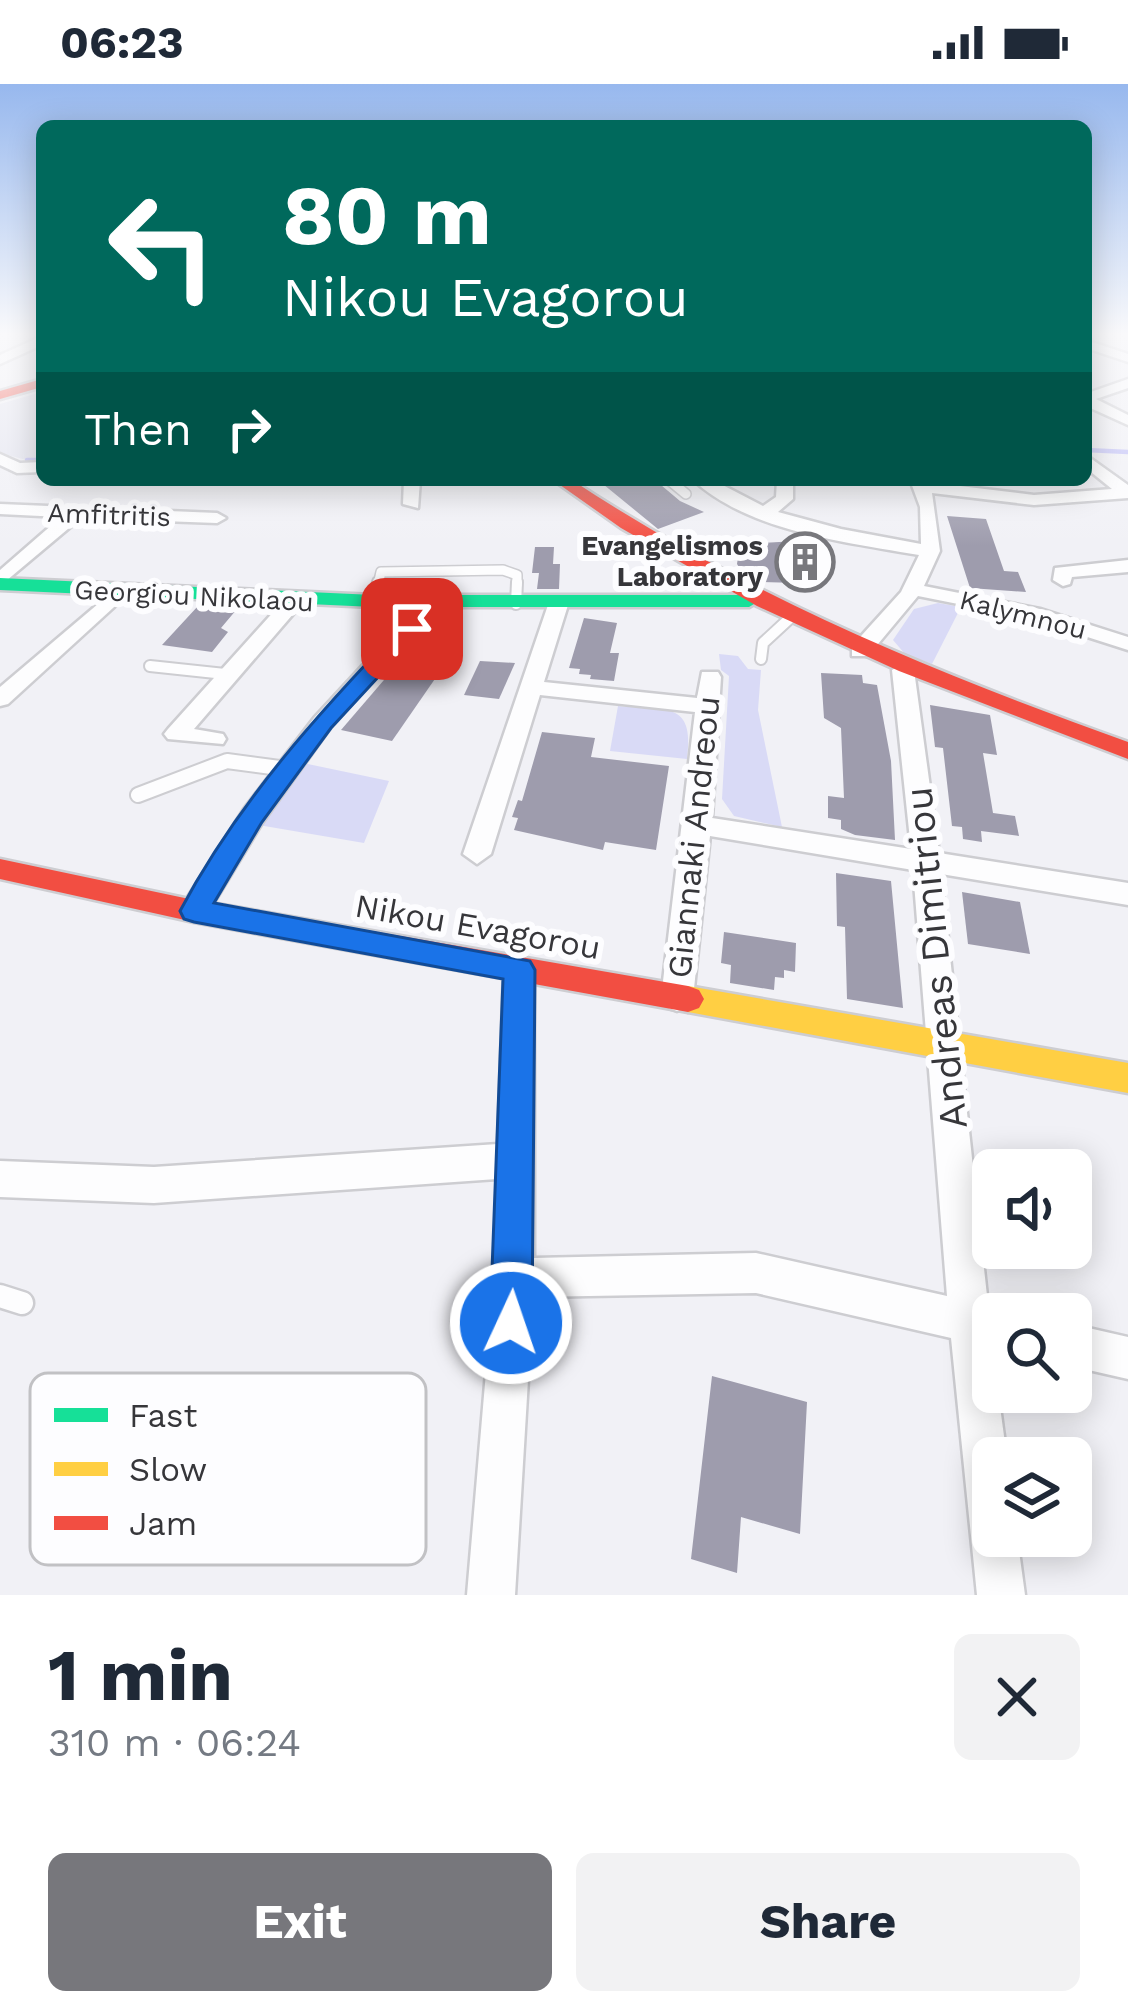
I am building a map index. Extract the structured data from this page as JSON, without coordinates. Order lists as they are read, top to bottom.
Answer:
{
  "streets": {
    "main road": ["Georgiou Nikolaou", "Nikou Evagorou"],
    "street": [
      "Amfitritis",
      "Kalymnou",
      "Giannaki Andreou",
      "Andreas Dimitriou"
    ]
  },
  "crossings": [
    ["Giannaki Andreou", "Nikou Evagorou"],
    ["Nikou Evagorou", "Andreas Dimitriou"]
  ],
  "places": {
    "building": ["Evangelismos Laboratory"]
  },
  "legend": ["Fast", "Slow", "Jam"],
  "page": {
    "status": "06:23",
    "turn": ["80 m", "Nikou Evagorou"],
    "then": "Then",
    "heading": ["1 min", "310 m · 06:24"],
    "buttons": ["Exit", "Share"]
  }
}
